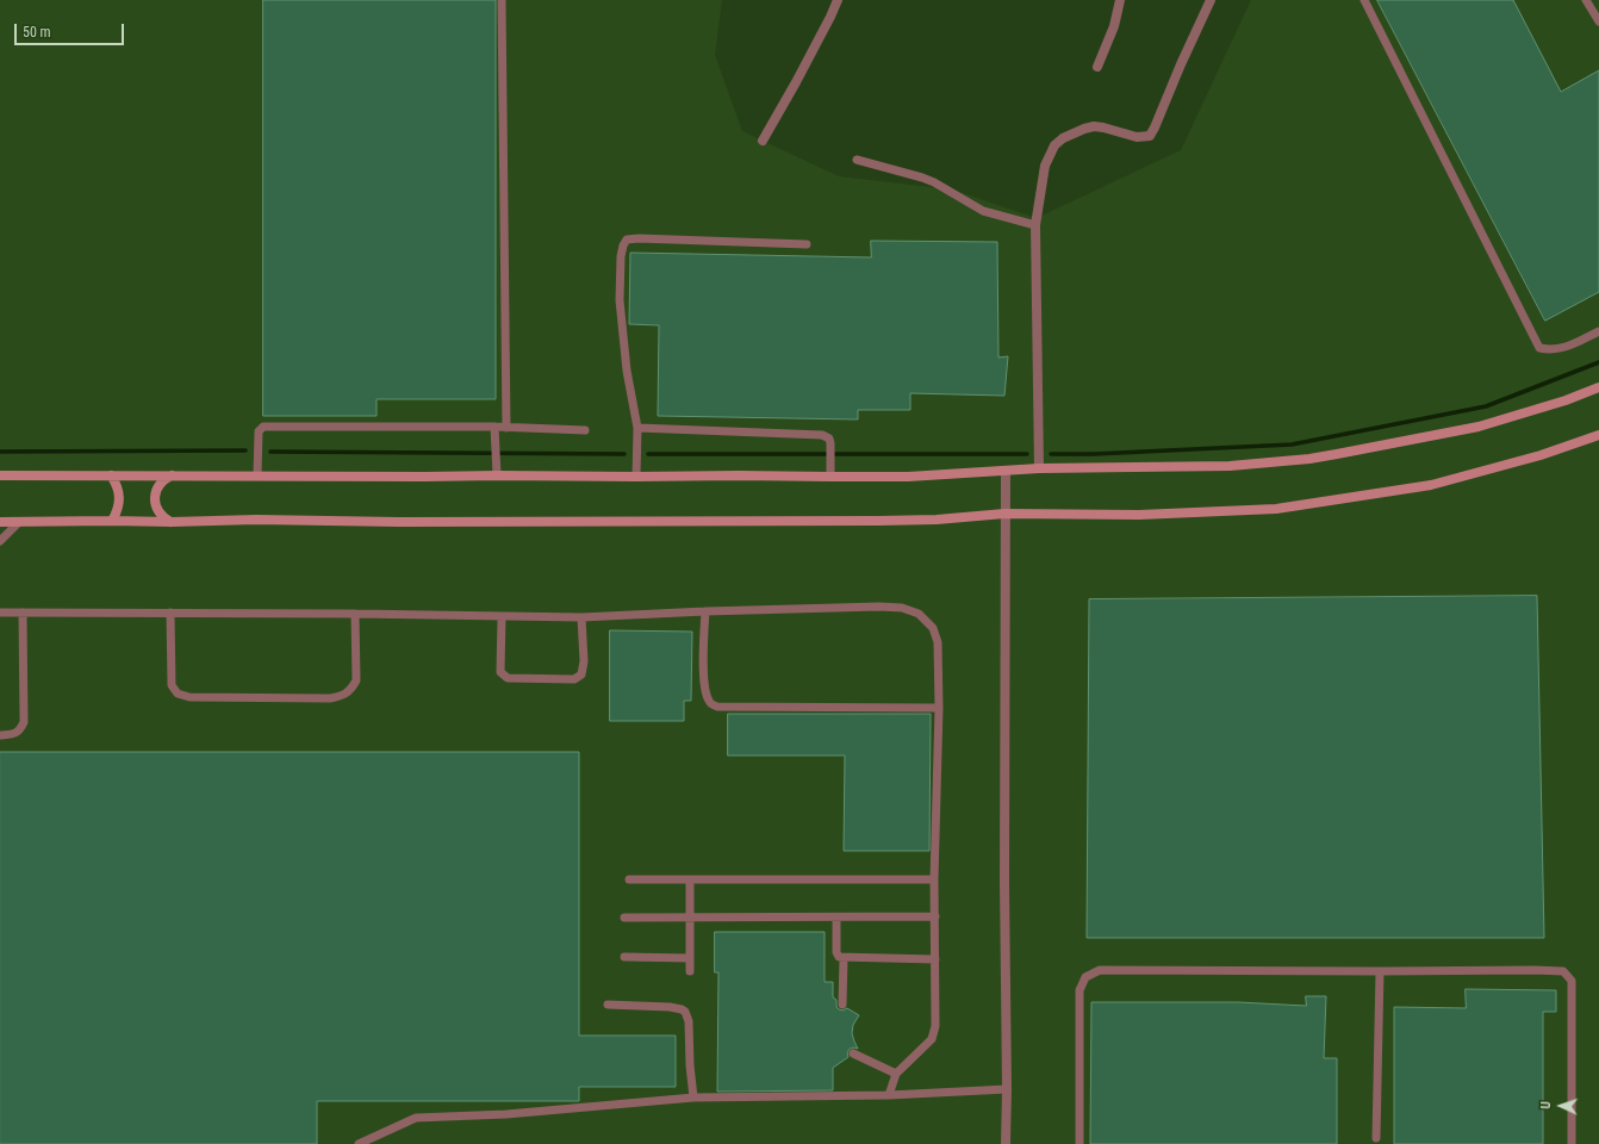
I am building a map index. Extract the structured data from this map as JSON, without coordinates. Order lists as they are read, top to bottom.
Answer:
{
  "scale_bar": "50 m",
  "north": "left"
}
